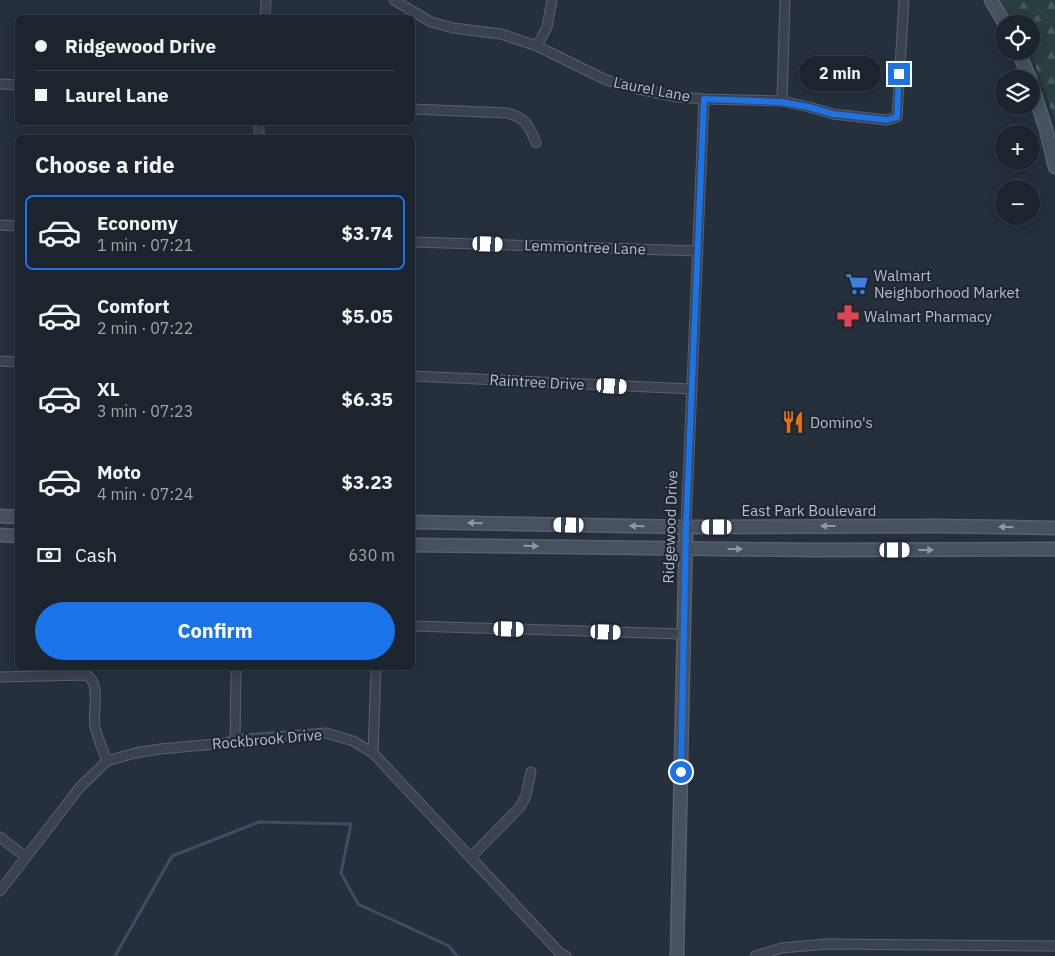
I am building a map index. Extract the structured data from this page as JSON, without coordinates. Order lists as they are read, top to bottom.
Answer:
{
  "streets": {
    "main road": ["East Park Boulevard", "Ridgewood Drive"],
    "street": [
      "Laurel Lane",
      "Lemmontree Lane",
      "Raintree Drive",
      "Rockbrook Drive"
    ]
  },
  "crossings": [
    ["Laurel Lane", "Ridgewood Drive"],
    ["Lemmontree Lane", "Ridgewood Drive"],
    ["Raintree Drive", "Ridgewood Drive"],
    ["East Park Boulevard", "Ridgewood Drive"]
  ],
  "places": {
    "supermarket": ["Walmart Neighborhood Market"],
    "pharmacy": ["Walmart Pharmacy"],
    "restaurant": ["Domino's"]
  },
  "page": {
    "map_buttons": ["+", "−"],
    "banner": ["Ridgewood Drive", "Laurel Lane"],
    "bubble": "2 min",
    "heading": "Choose a ride",
    "list": [
      {
        "name": "Economy",
        "note": "1 min · 07:21",
        "value": "$3.74"
      },
      {
        "name": "Comfort",
        "note": "2 min · 07:22",
        "value": "$5.05"
      },
      {
        "name": "XL",
        "note": "3 min · 07:23",
        "value": "$6.35"
      },
      {
        "name": "Moto",
        "note": "4 min · 07:24",
        "value": "$3.23"
      }
    ],
    "pay": ["Cash", "630 m"],
    "buttons": "Confirm"
  }
}
